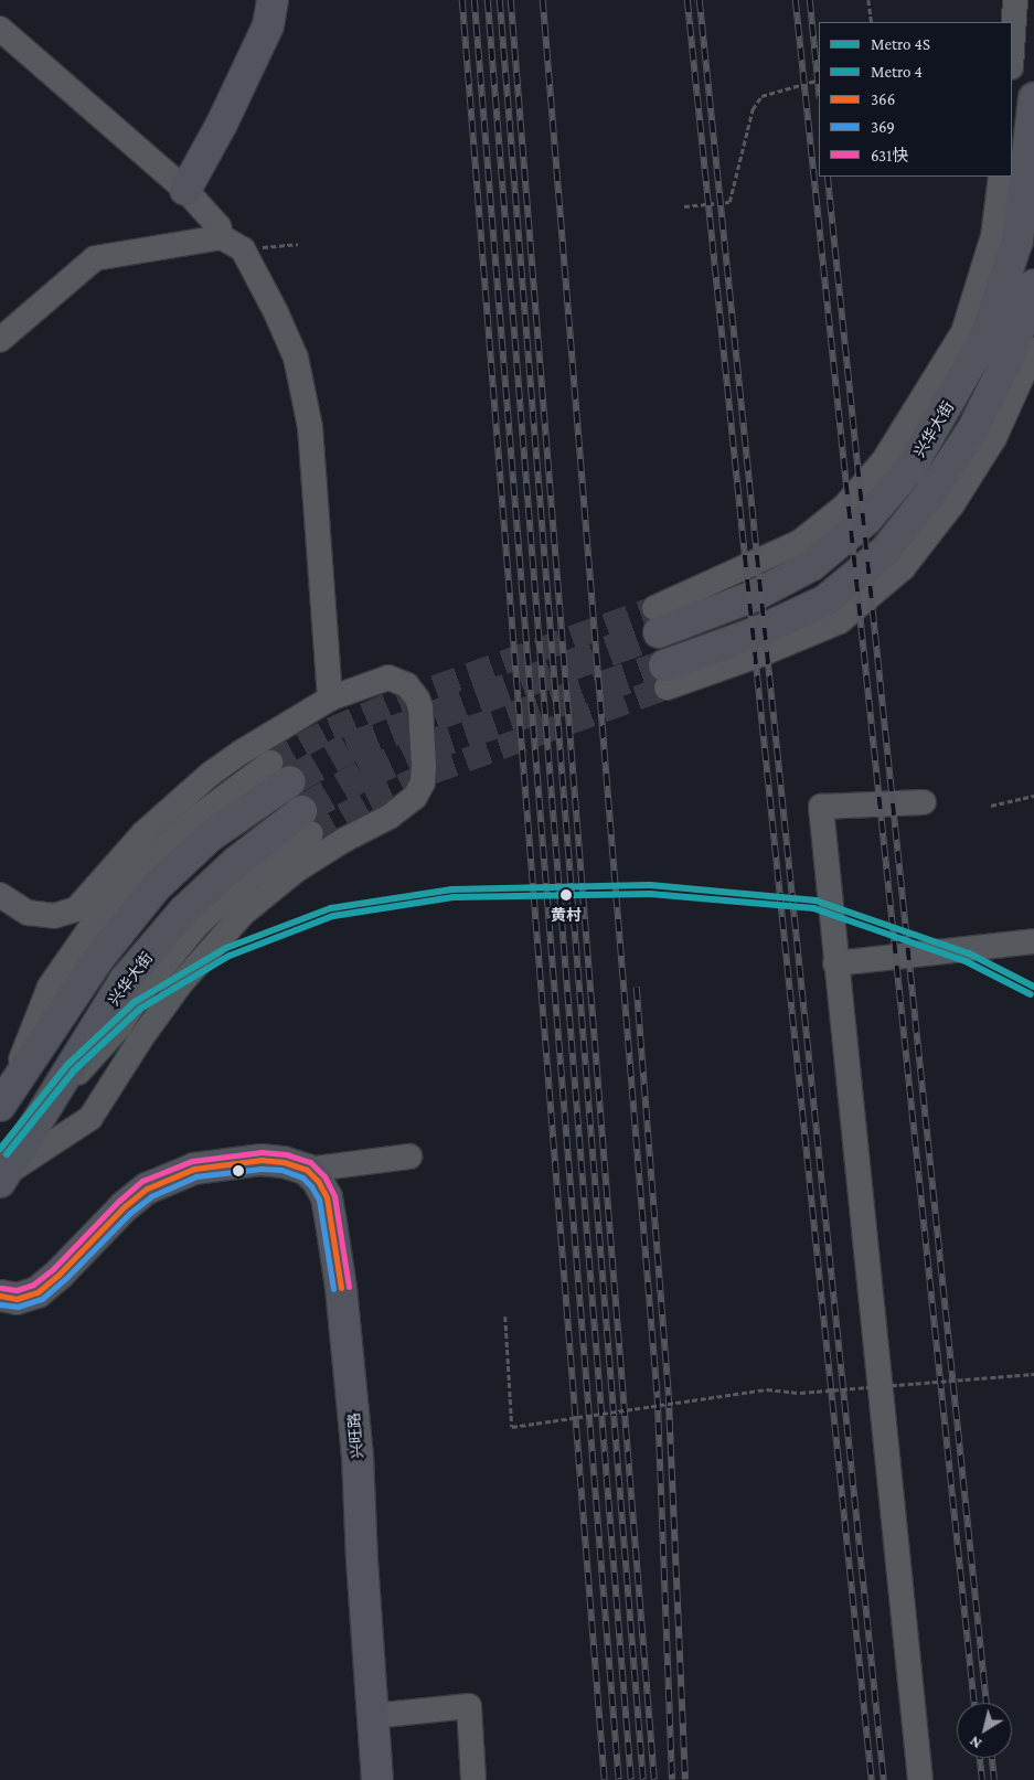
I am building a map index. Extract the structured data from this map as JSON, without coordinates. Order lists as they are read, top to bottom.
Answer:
{
  "streets": {
    "main road": ["兴华大街", "兴旺路"]
  },
  "places": ["黄村"],
  "lines": [
    "metro line 4S",
    "metro line 4",
    "transit line 631快",
    "transit line 366",
    "transit line 369"
  ],
  "legend": [
    "Metro 4S",
    "Metro 4",
    "366",
    "369",
    "631快"
  ],
  "north": "bottom left"
}
